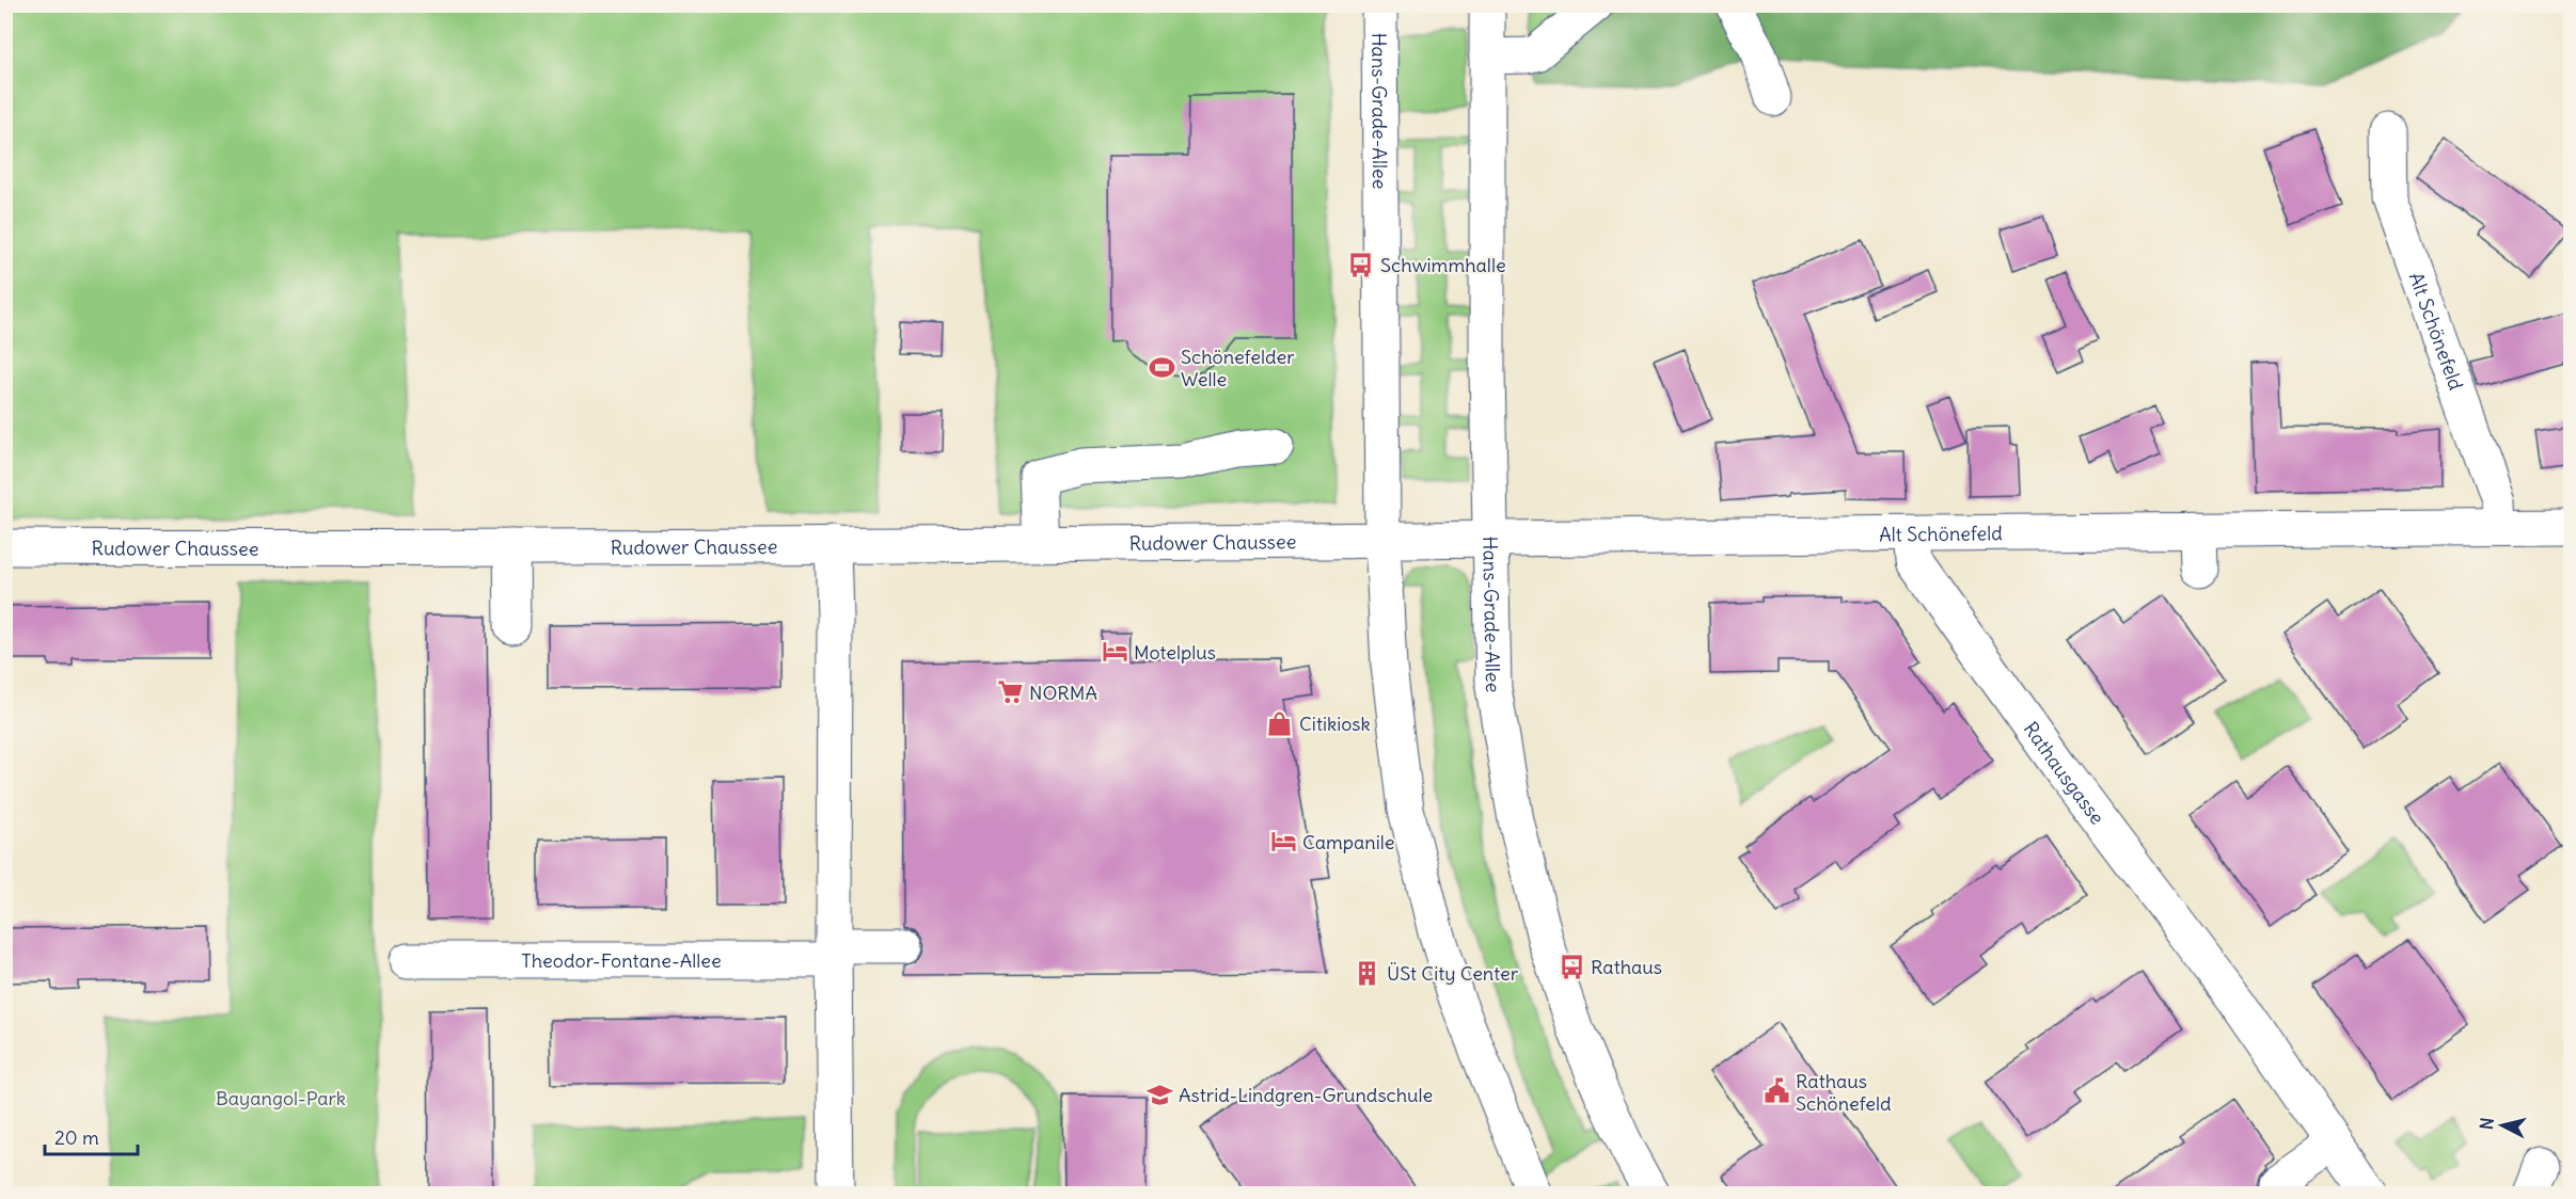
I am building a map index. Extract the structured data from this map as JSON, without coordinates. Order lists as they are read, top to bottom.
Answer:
{
  "streets": {
    "street": [
      "Hans-Grade-Allee",
      "Alt Schönefeld",
      "Rudower Chaussee",
      "Rathausgasse",
      "Theodor-Fontane-Allee"
    ]
  },
  "crossings": [
    ["Hans-Grade-Allee", "Alt Schönefeld"],
    ["Hans-Grade-Allee", "Rudower Chaussee"],
    ["Alt Schönefeld", "Rudower Chaussee"],
    ["Alt Schönefeld", "Rathausgasse"]
  ],
  "parks": ["Bayangol-Park"],
  "places": {
    "bus stop": ["Schwimmhalle", "Rathaus"],
    "sports": ["Schönefelder Welle"],
    "hotel": ["Motelplus", "Campanile"],
    "supermarket": ["NORMA"],
    "shop": ["Citikiosk"],
    "building": ["ÜSt City Center"],
    "public building": ["Rathaus Schönefeld"],
    "school or university": ["Astrid-Lindgren-Grundschule"]
  },
  "scale_bar": "20 m",
  "north": "left"
}
